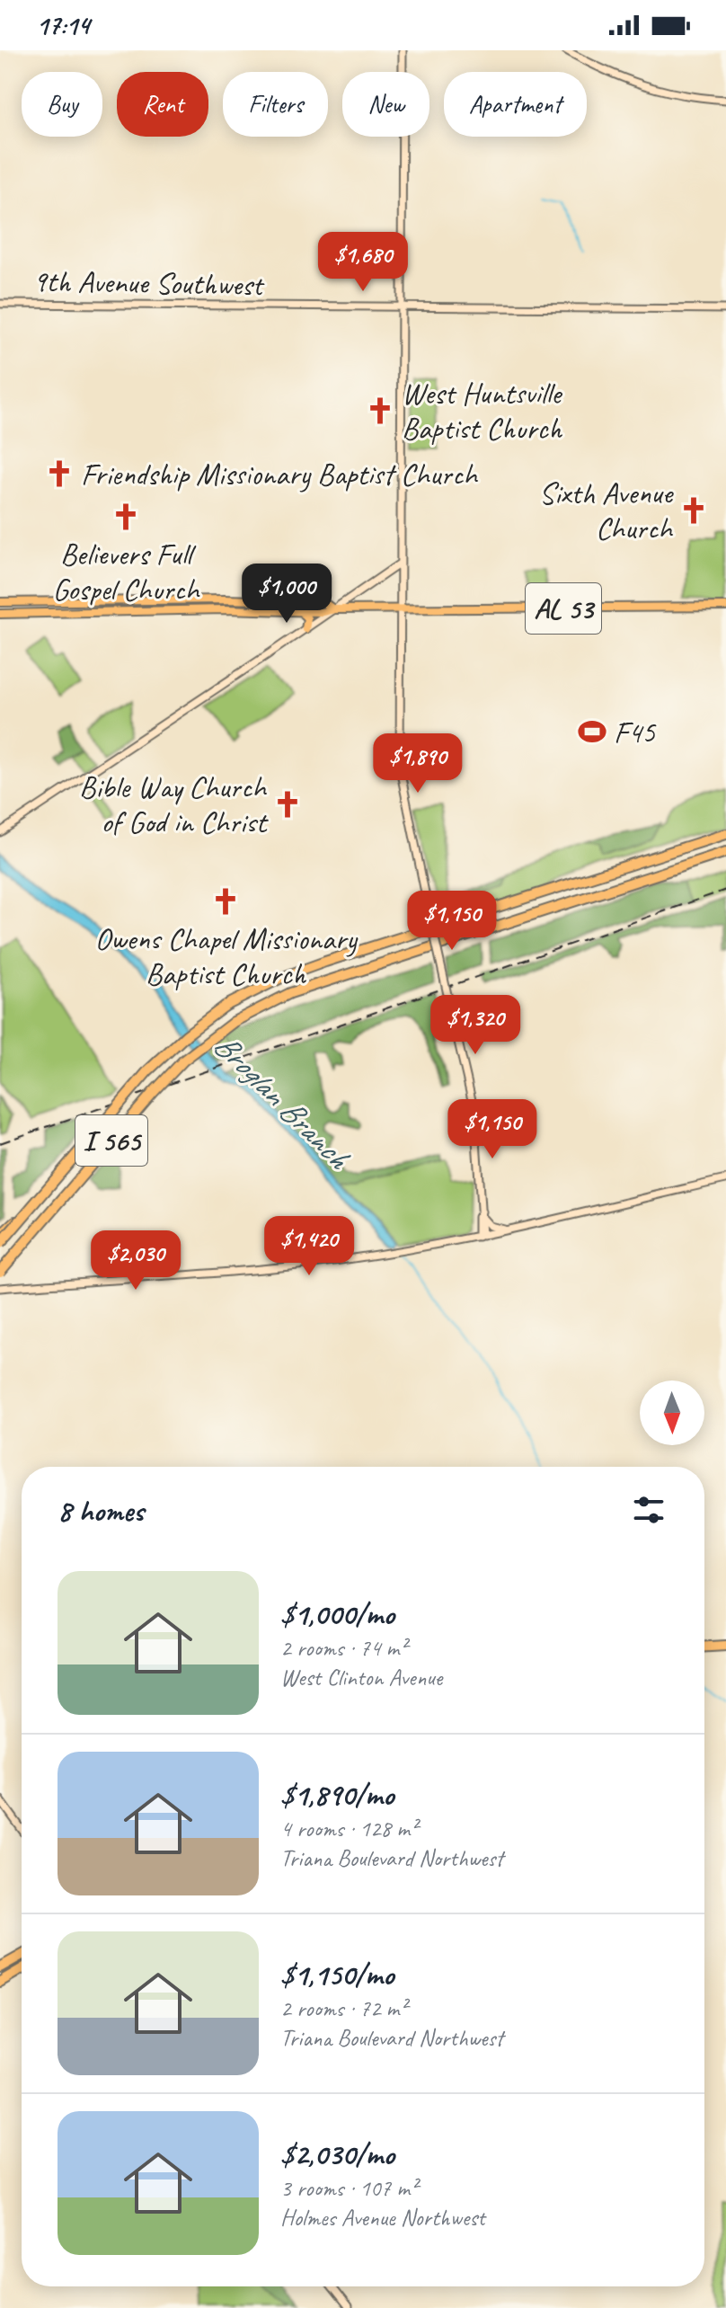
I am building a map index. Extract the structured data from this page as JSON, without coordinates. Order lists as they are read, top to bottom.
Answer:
{
  "streets": {
    "highway": ["I 565"],
    "main road": ["AL 53"],
    "street": ["9th Avenue Southwest"]
  },
  "water": ["Broglan Branch"],
  "places": {
    "church": [
      "West Huntsville Baptist Church",
      "Friendship Missionary Baptist Church",
      "Sixth Avenue Church",
      "Believers Full Gospel Church",
      "Bible Way Church of God in Christ",
      "Owens Chapel Missionary Baptist Church"
    ],
    "sports": ["F45"]
  },
  "north": "bottom",
  "page": {
    "status": "17:14",
    "chip": [
      "Buy",
      "Rent",
      "Filters",
      "New",
      "Apartment"
    ],
    "price": [
      "$1,680",
      "$1,000",
      "$1,890",
      "$1,150",
      "$1,320",
      "$1,150",
      "$1,420",
      "$2,030"
    ],
    "heading": "8 homes",
    "list": [
      {
        "name": "$1,000/mo",
        "note": "2 rooms · 74 m² · West Clinton Avenue"
      },
      {
        "name": "$1,890/mo",
        "note": "4 rooms · 128 m² · Triana Boulevard Northwest"
      },
      {
        "name": "$1,150/mo",
        "note": "2 rooms · 72 m² · Triana Boulevard Northwest"
      },
      {
        "name": "$2,030/mo",
        "note": "3 rooms · 107 m² · Holmes Avenue Northwest"
      }
    ]
  }
}
